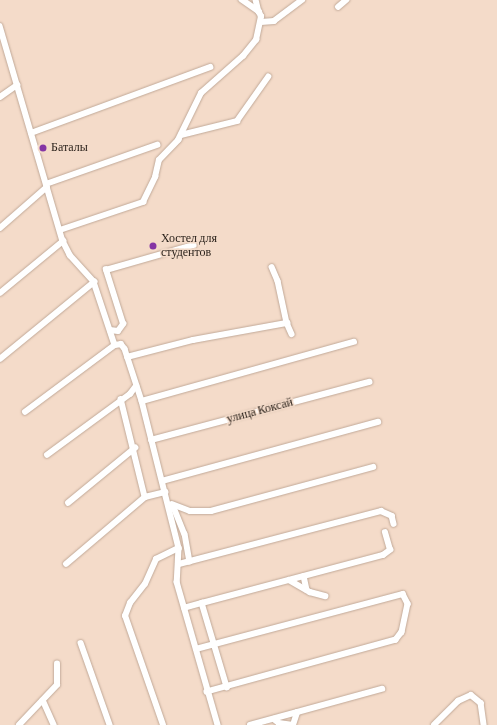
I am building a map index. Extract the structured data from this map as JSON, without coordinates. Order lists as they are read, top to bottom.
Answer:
{
  "streets": {
    "street": ["улица Коксай"]
  },
  "places": ["Баталы", "Хостел для студентов"]
}
